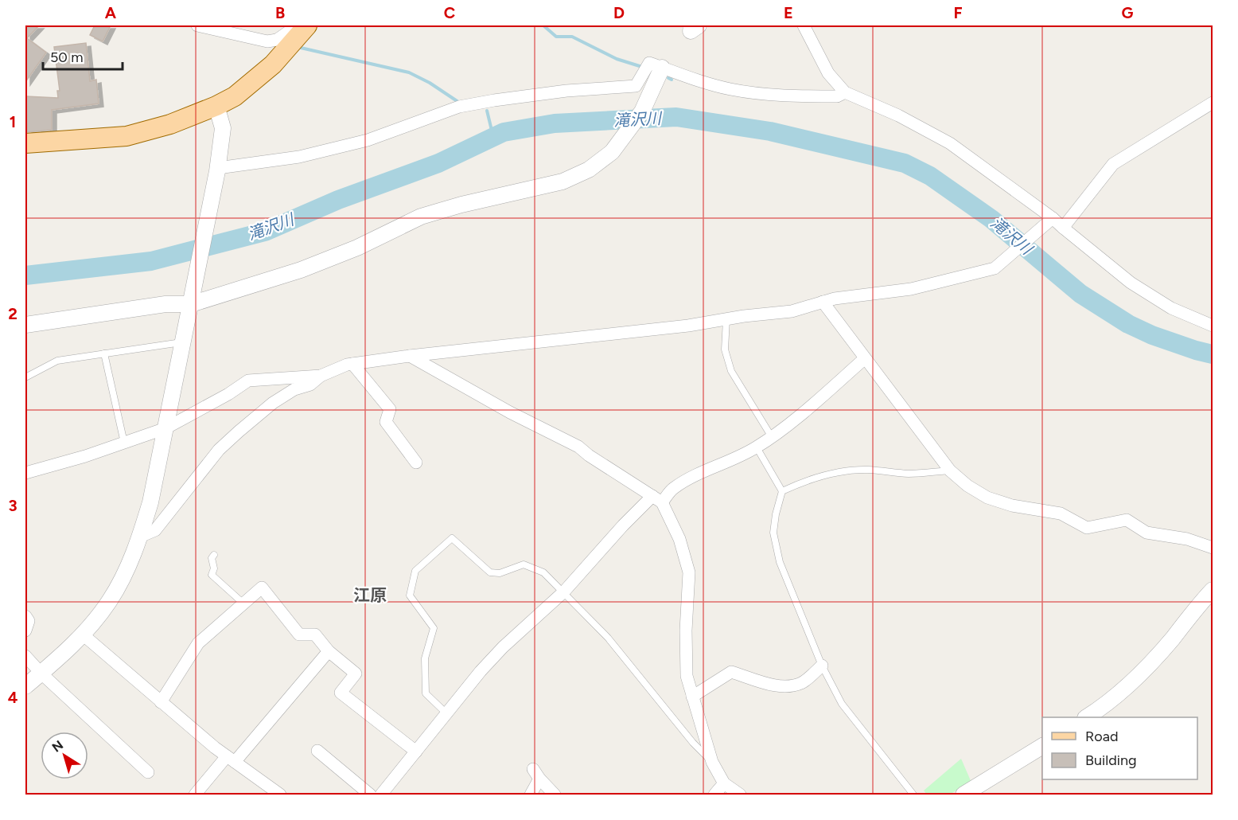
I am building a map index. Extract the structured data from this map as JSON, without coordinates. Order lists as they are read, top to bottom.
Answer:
{
  "districts": ["江原"],
  "water": ["滝沢川"],
  "legend": ["Road", "Building"],
  "scale_bar": "50 m",
  "north": "top left",
  "grid": {
    "columns": [
      "A",
      "B",
      "C",
      "D",
      "E",
      "F",
      "G"
    ],
    "rows": [
      "1",
      "2",
      "3",
      "4"
    ]
  }
}
